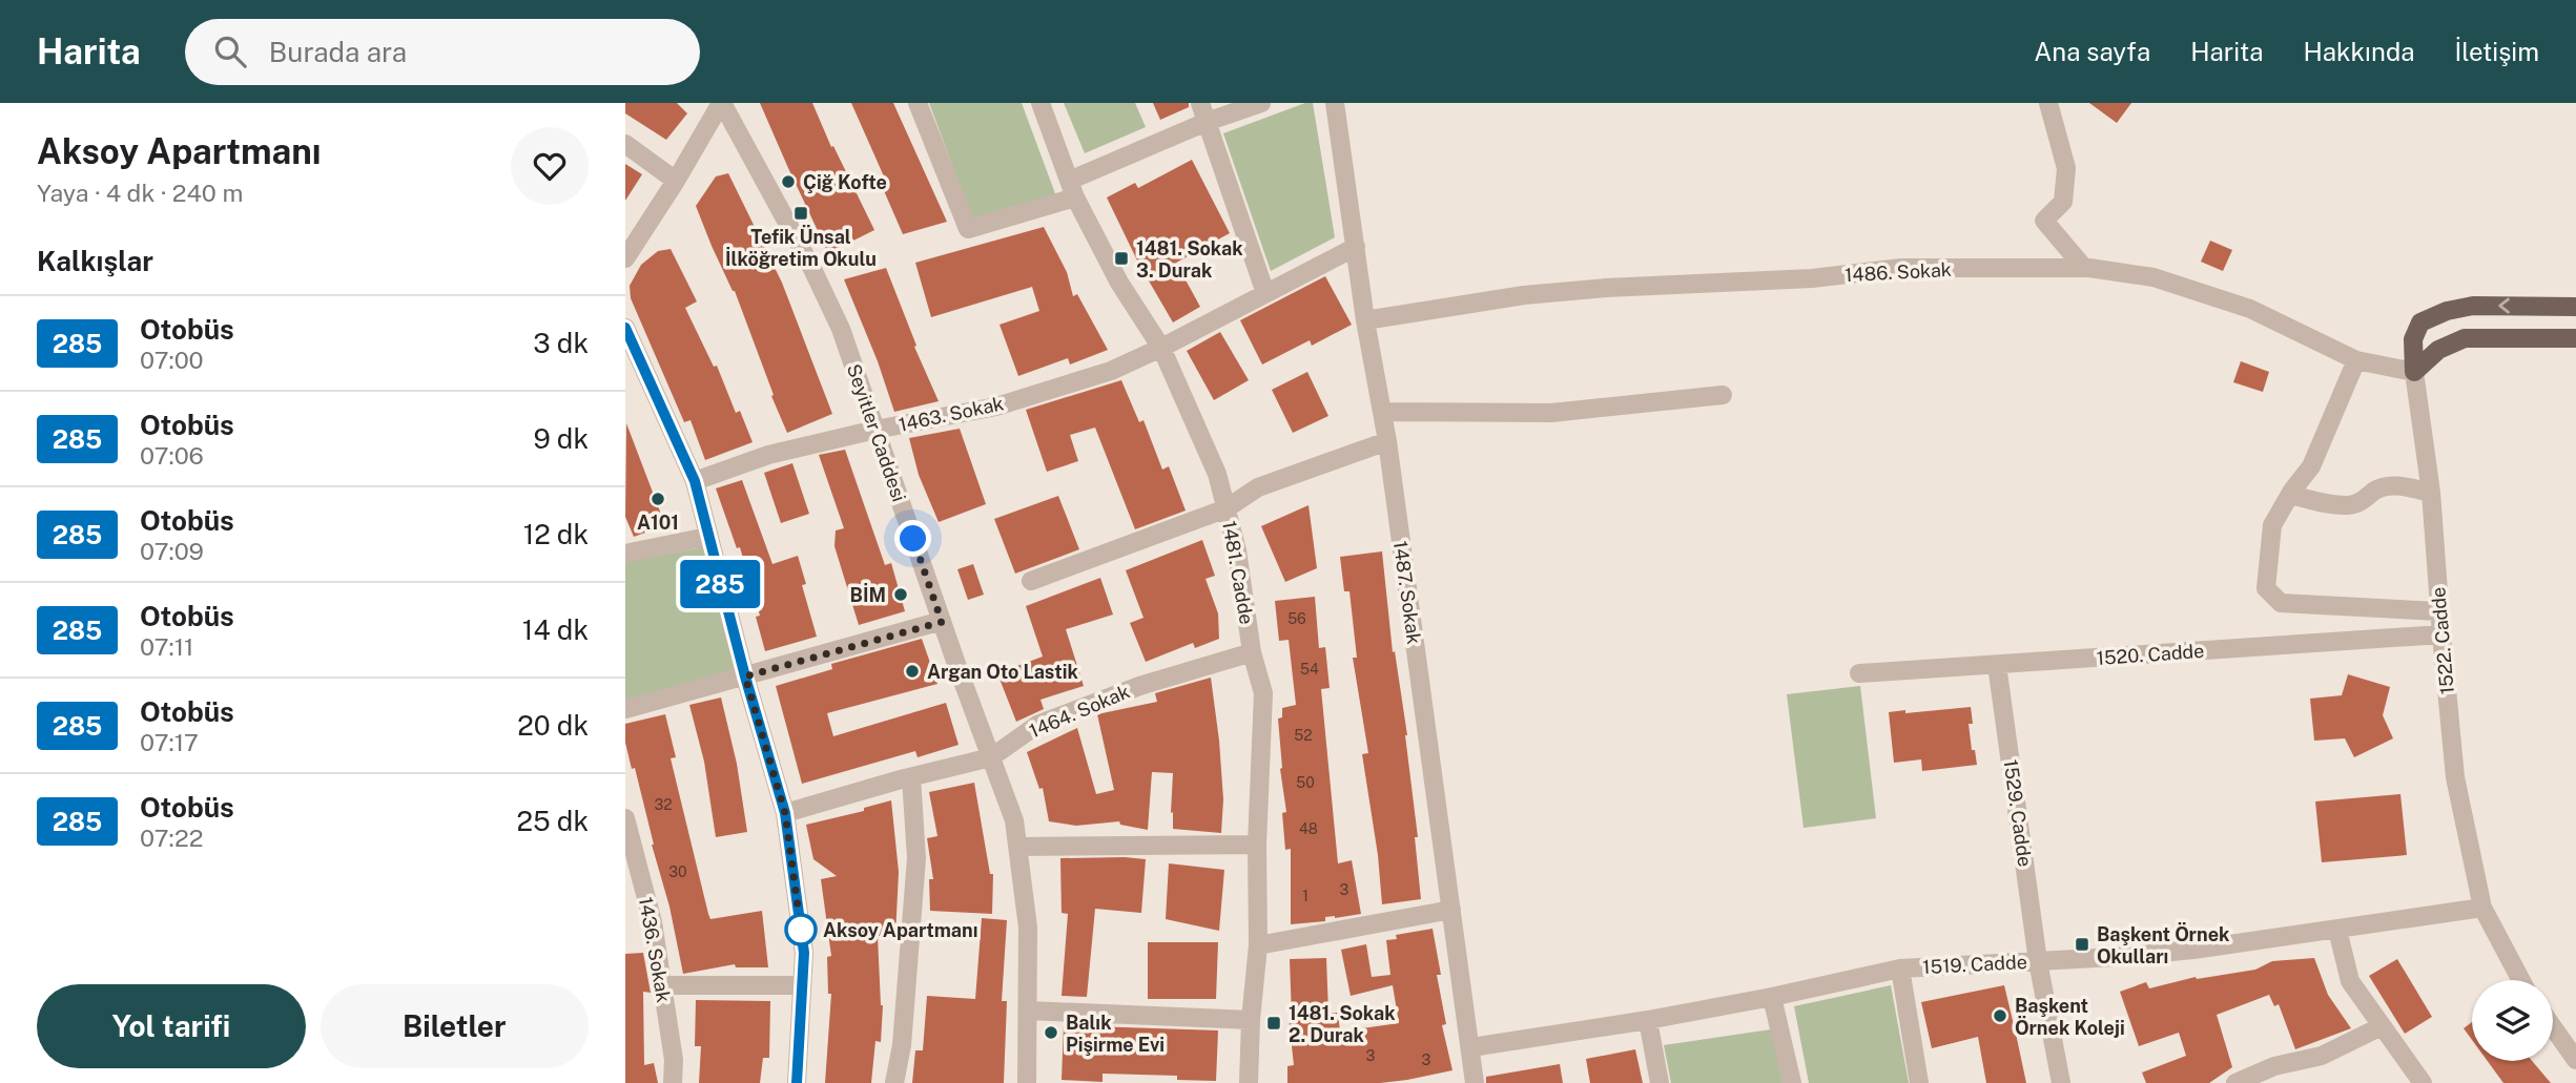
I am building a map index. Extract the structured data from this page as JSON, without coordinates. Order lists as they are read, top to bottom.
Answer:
{
  "streets": {
    "street": [
      "1486. Sokak",
      "1463. Sokak",
      "Seyitler Caddesi",
      "1481. Cadde",
      "1487. Sokak",
      "1522. Cadde",
      "1520. Cadde",
      "1464. Sokak",
      "1529. Cadde",
      "1436. Sokak",
      "1519. Cadde"
    ]
  },
  "crossings": [
    ["1486. Sokak", "1487. Sokak"],
    ["1486. Sokak", "1522. Cadde"],
    ["1463. Sokak", "Seyitler Caddesi"],
    ["1463. Sokak", "1481. Cadde"],
    ["Seyitler Caddesi", "1464. Sokak"],
    ["1481. Cadde", "1464. Sokak"],
    ["1487. Sokak", "1519. Cadde"],
    ["1522. Cadde", "1520. Cadde"],
    ["1522. Cadde", "1519. Cadde"],
    ["1520. Cadde", "1529. Cadde"],
    ["1529. Cadde", "1519. Cadde"]
  ],
  "places": {
    "other": [
      "Çiğ Kofte",
      "A101",
      "BİM",
      "Argan Oto Lastik",
      "Aksoy Apartmanı",
      "Başkent Örnek Koleji",
      "Balık Pişirme Evi"
    ],
    "transit": [
      "Tefik Ünsal İlköğretim Okulu",
      "1481. Sokak 3. Durak",
      "Başkent Örnek Okulları",
      "1481. Sokak 2. Durak"
    ]
  },
  "lines": ["bus line 285"],
  "house_numbers": [
    "56",
    "54",
    "52",
    "50",
    "32",
    "48",
    "30",
    "3",
    "1",
    "3",
    "3"
  ],
  "page": {
    "header": "Harita",
    "search": "Burada ara",
    "nav": [
      "Ana sayfa",
      "Harita",
      "Hakkında",
      "İletişim"
    ],
    "heading": [
      ["Aksoy Apartmanı", "Yaya · 4 dk · 240 m"],
      "Kalkışlar"
    ],
    "on_map": "285",
    "list": [
      {
        "mark": "285",
        "name": "Otobüs",
        "note": "07:00",
        "value": "3 dk"
      },
      {
        "mark": "285",
        "name": "Otobüs",
        "note": "07:06",
        "value": "9 dk"
      },
      {
        "mark": "285",
        "name": "Otobüs",
        "note": "07:09",
        "value": "12 dk"
      },
      {
        "mark": "285",
        "name": "Otobüs",
        "note": "07:11",
        "value": "14 dk"
      },
      {
        "mark": "285",
        "name": "Otobüs",
        "note": "07:17",
        "value": "20 dk"
      },
      {
        "mark": "285",
        "name": "Otobüs",
        "note": "07:22",
        "value": "25 dk"
      }
    ],
    "buttons": ["Yol tarifi", "Biletler"]
  }
}
